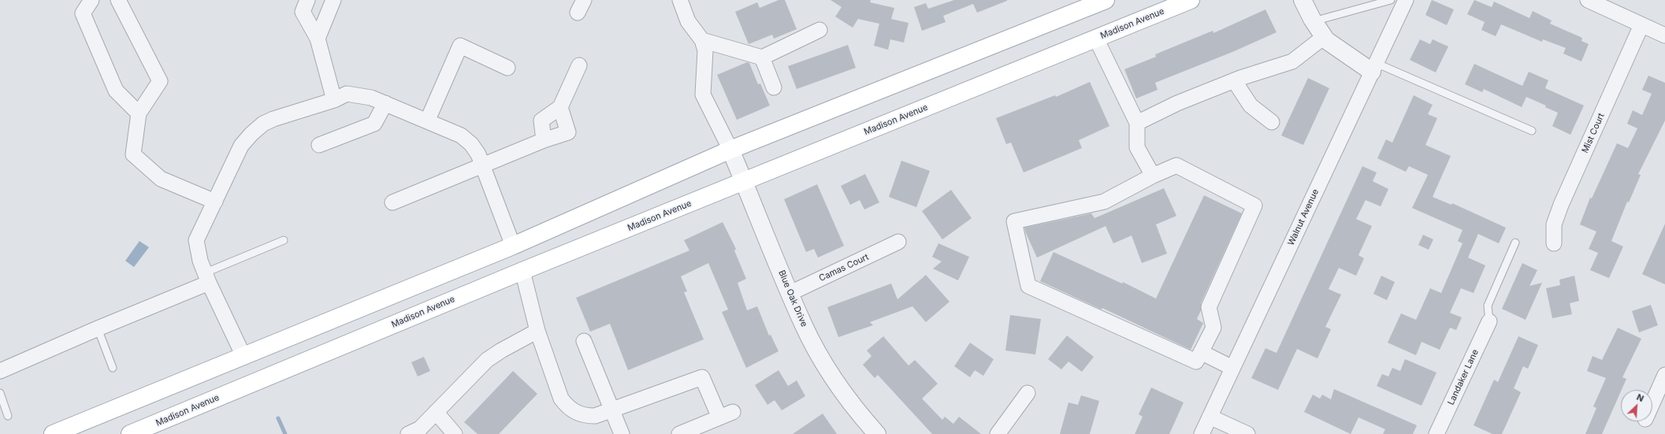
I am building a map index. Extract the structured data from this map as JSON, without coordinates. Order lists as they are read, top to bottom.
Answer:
{
  "streets": {
    "main road": ["Madison Avenue"],
    "street": [
      "Mist Court",
      "Walnut Avenue",
      "Camas Court",
      "Blue Oak Drive",
      "Landaker Lane"
    ]
  },
  "crossings": [
    ["Madison Avenue", "Blue Oak Drive"],
    ["Camas Court", "Blue Oak Drive"]
  ],
  "north": "top right"
}
